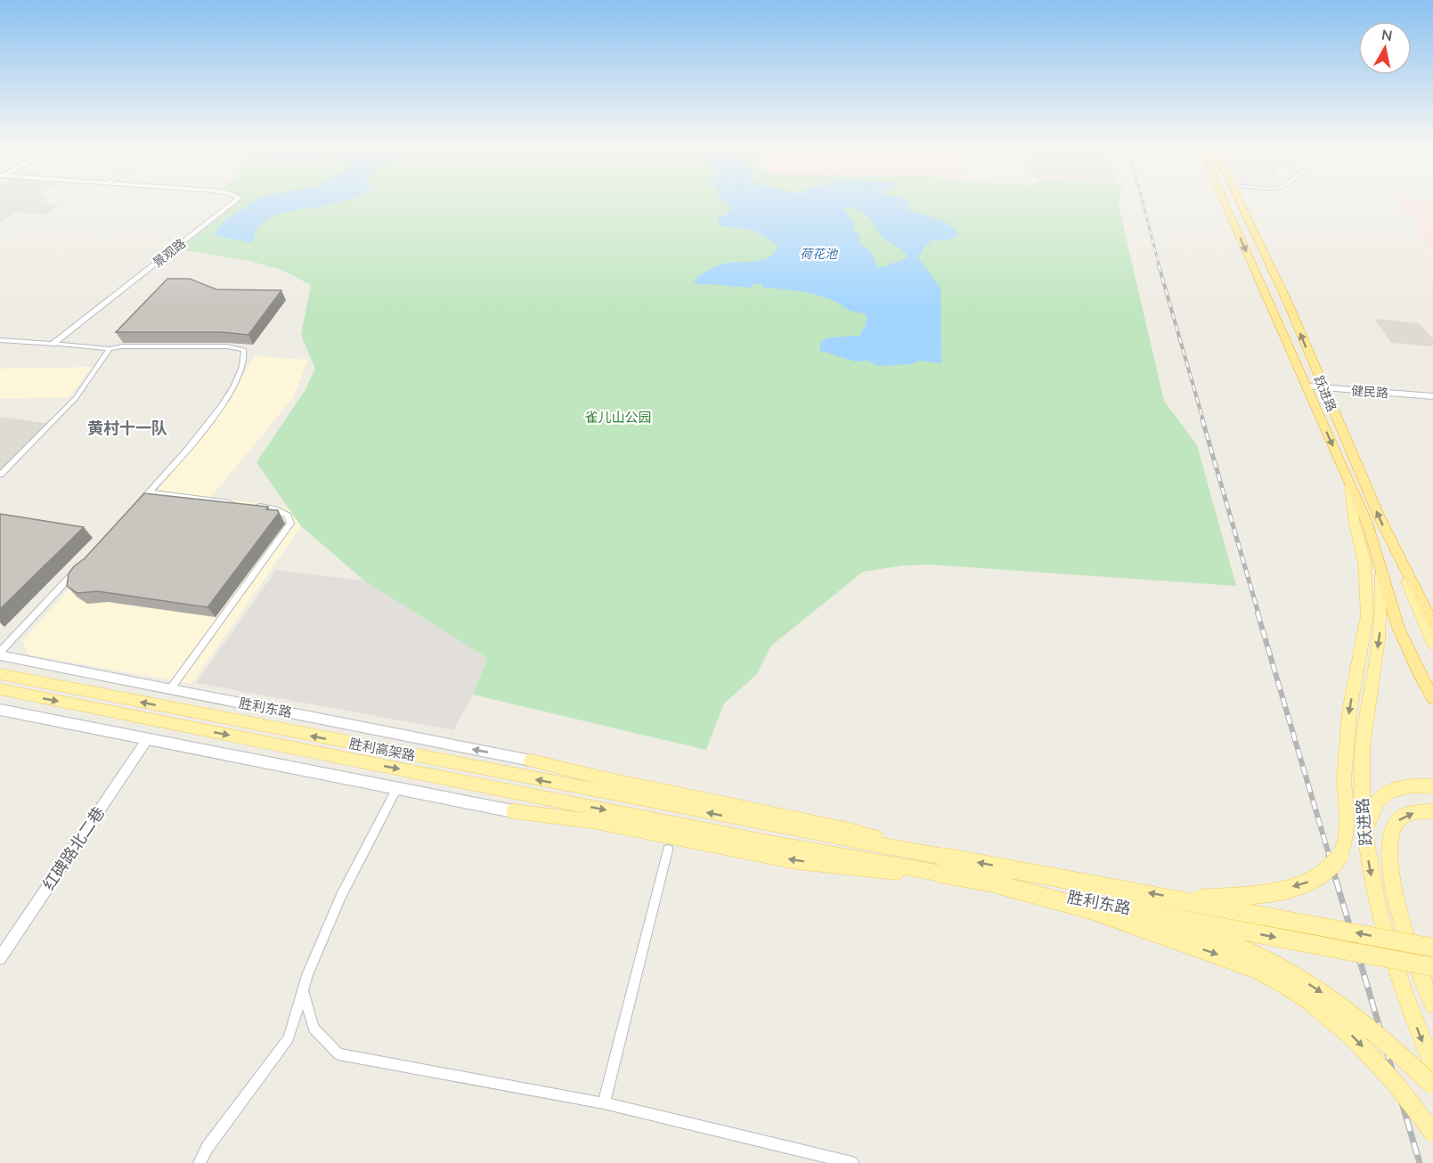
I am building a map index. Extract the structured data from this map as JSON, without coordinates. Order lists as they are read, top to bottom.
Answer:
{
  "streets": {
    "highway": ["跃进路"],
    "main road": ["健民路", "胜利东路", "胜利高架路"],
    "street": ["景观路", "红碑路北二巷"]
  },
  "crossings": [
    ["健民路", "跃进路"],
    ["胜利东路", "胜利高架路"]
  ],
  "districts": ["黄村十一队"],
  "water": ["荷花池"],
  "parks": ["雀儿山公园"],
  "north": "top"
}
